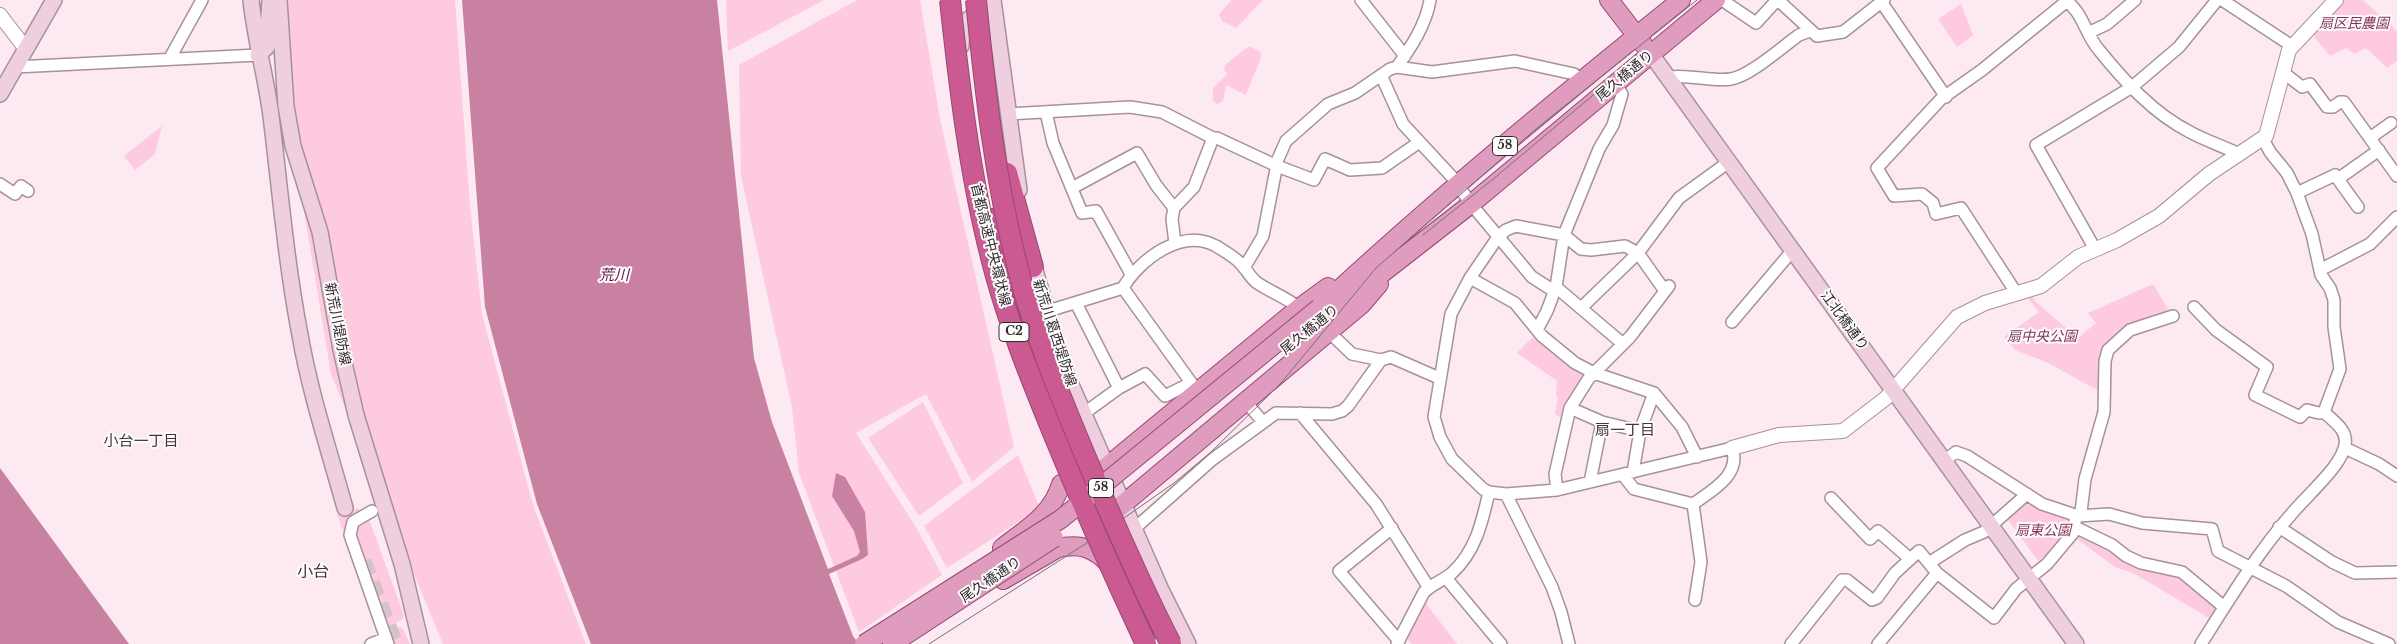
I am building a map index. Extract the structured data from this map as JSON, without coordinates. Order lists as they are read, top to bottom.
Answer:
{
  "streets": {
    "highway": ["首都高速中央環状線", "C2"],
    "main road": [
      "尾久橋通り",
      "58",
      "江北橋通り",
      "新荒川堤防線",
      "新荒川葛西堤防線"
    ]
  },
  "crossings": [
    ["尾久橋通り", "江北橋通り"],
    ["首都高速中央環状線", "新荒川葛西堤防線"]
  ],
  "districts": ["扇一丁目", "小台一丁目", "小台"],
  "water": ["荒川"],
  "parks": ["扇区民農園", "扇中央公園", "扇東公園"]
}
